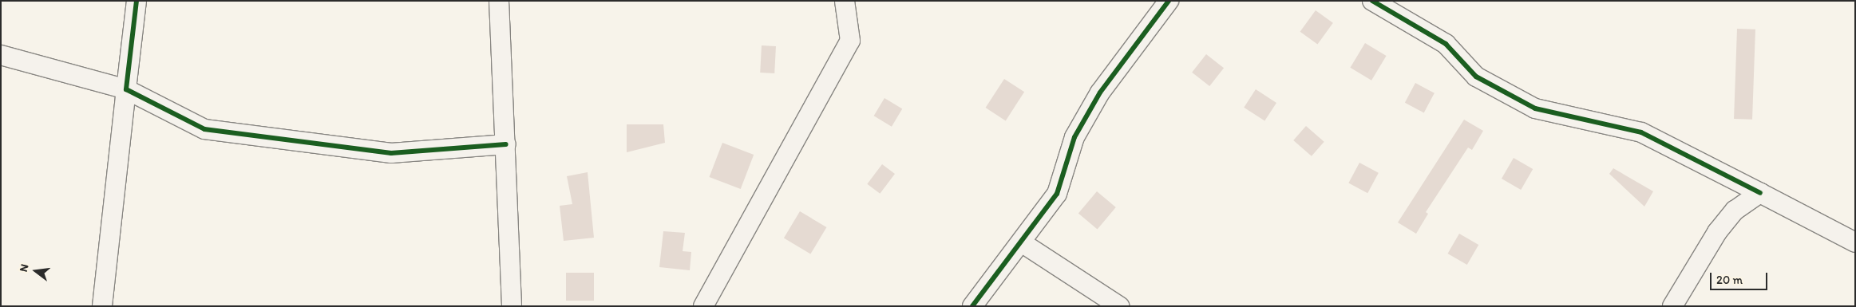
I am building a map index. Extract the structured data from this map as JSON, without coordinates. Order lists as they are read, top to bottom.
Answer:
{
  "scale_bar": "20 m",
  "north": "left"
}
